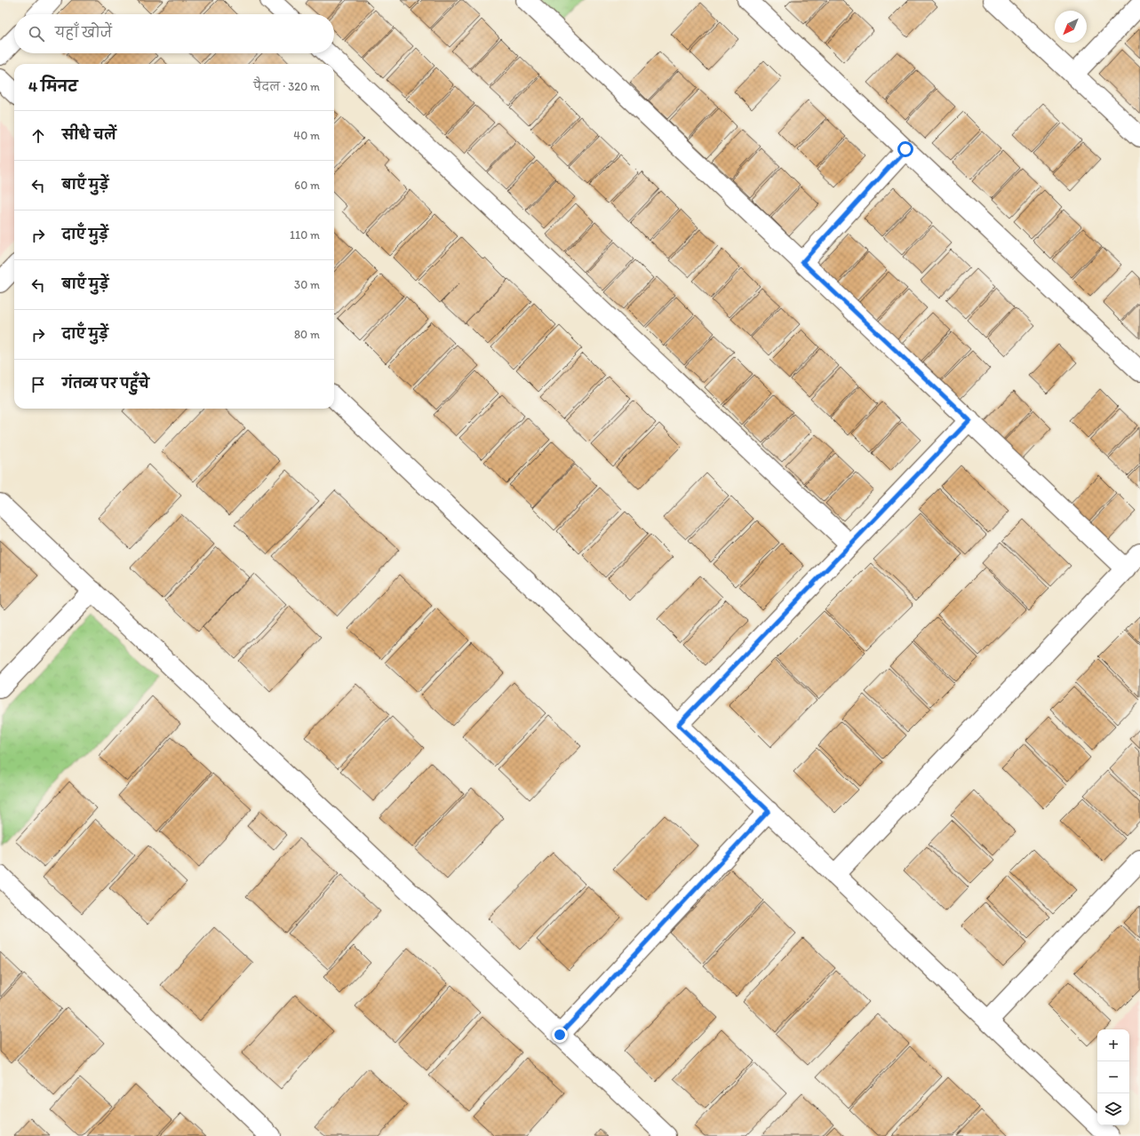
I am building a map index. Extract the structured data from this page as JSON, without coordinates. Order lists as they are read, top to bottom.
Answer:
{
  "north": "bottom left",
  "page": {
    "search": "यहाँ खोजें",
    "heading": ["4 मिनट", "पैदल · 320 m"],
    "list": [
      ["सीधे चलें", "40 m"],
      ["बाएँ मुड़ें", "60 m"],
      ["दाएँ मुड़ें", "110 m"],
      ["बाएँ मुड़ें", "30 m"],
      ["दाएँ मुड़ें", "80 m"],
      "गंतव्य पर पहुँचे"
    ],
    "map_buttons": ["+", "−"]
  }
}
